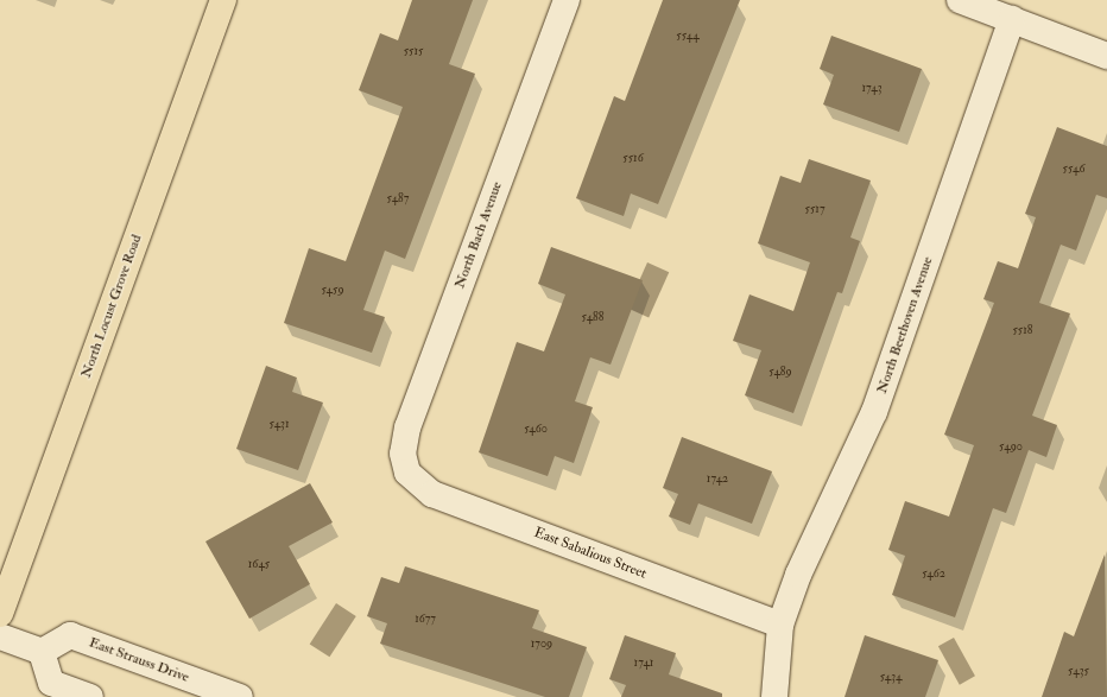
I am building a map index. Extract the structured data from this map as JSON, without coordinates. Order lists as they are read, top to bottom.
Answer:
{
  "streets": {
    "main road": ["North Locust Grove Road"],
    "street": [
      "North Bach Avenue",
      "North Beethoven Avenue",
      "East Sabalious Street",
      "East Strauss Drive"
    ]
  },
  "crossings": [
    ["North Bach Avenue", "East Sabalious Street"],
    ["North Beethoven Avenue", "East Sabalious Street"]
  ],
  "house_numbers": [
    "5544",
    "5515",
    "1743",
    "5516",
    "5546",
    "5487",
    "5517",
    "5459",
    "5488",
    "5518",
    "5489",
    "5431",
    "5460",
    "5490",
    "1742",
    "1645",
    "5462",
    "1677",
    "1709",
    "1741",
    "5435",
    "5434"
  ]
}
